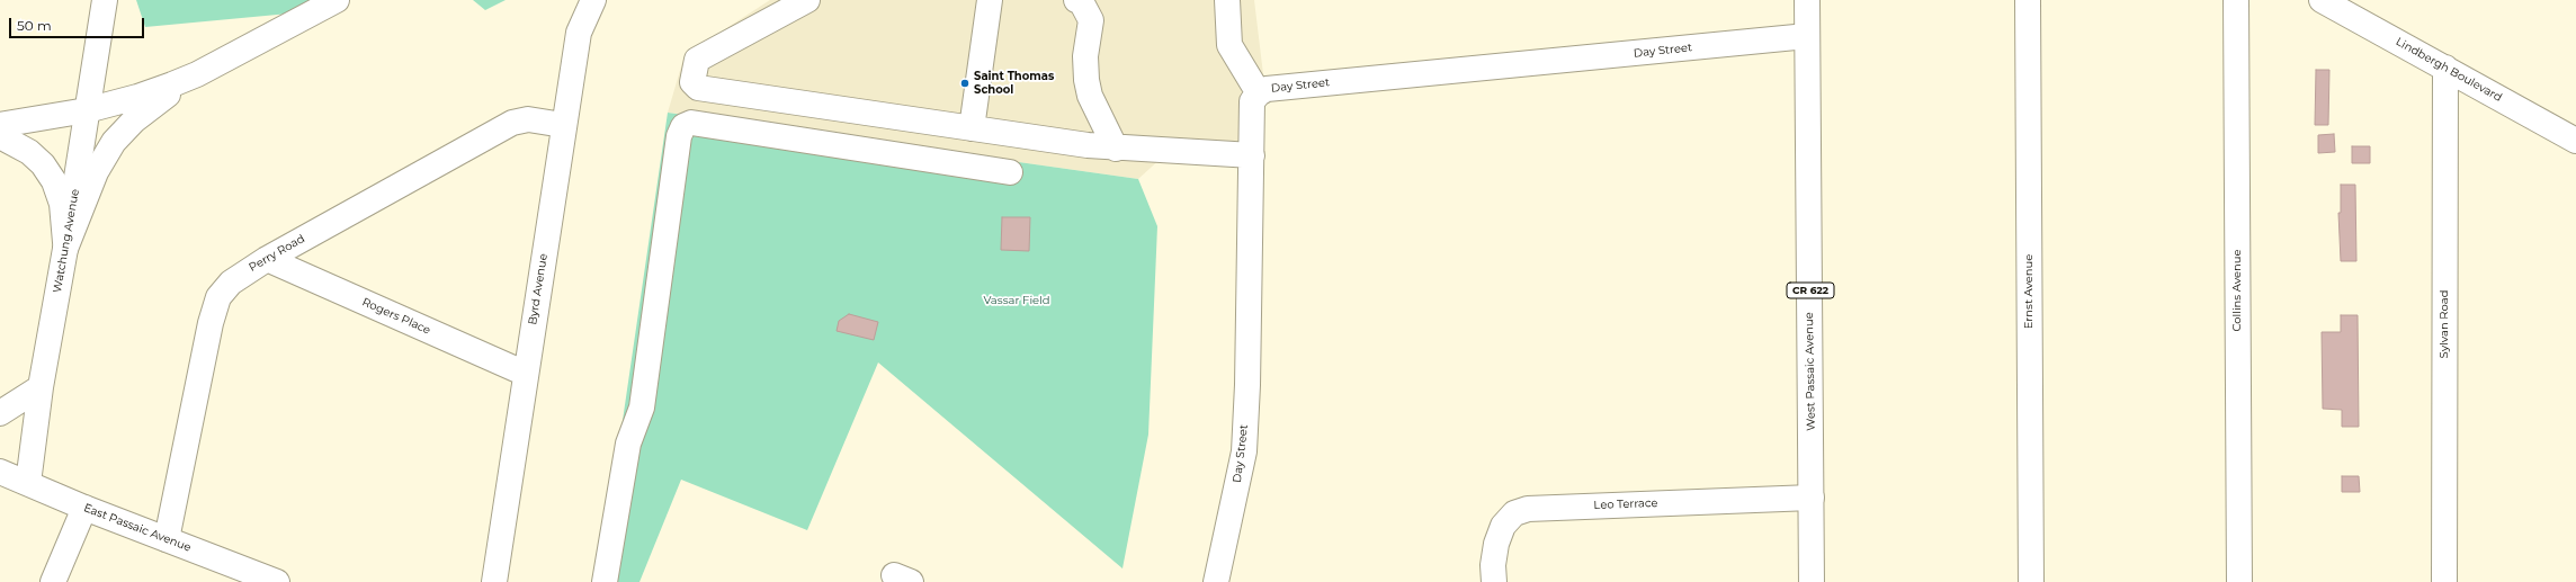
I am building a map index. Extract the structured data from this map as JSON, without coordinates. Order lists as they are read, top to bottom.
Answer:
{
  "streets": {
    "main road": [
      "Day Street",
      "Lindbergh Boulevard",
      "Watchung Avenue",
      "Perry Road",
      "Byrd Avenue",
      "CR 622",
      "Collins Avenue",
      "Ernst Avenue",
      "Rogers Place",
      "Sylvan Road",
      "West Passaic Avenue",
      "Leo Terrace",
      "East Passaic Avenue"
    ]
  },
  "crossings": [
    ["Day Street", "West Passaic Avenue"],
    ["Lindbergh Boulevard", "Sylvan Road"],
    ["Watchung Avenue", "East Passaic Avenue"],
    ["Perry Road", "Byrd Avenue"],
    ["Perry Road", "Rogers Place"],
    ["Perry Road", "East Passaic Avenue"],
    ["Byrd Avenue", "Rogers Place"],
    ["West Passaic Avenue", "Leo Terrace"]
  ],
  "parks": ["Vassar Field"],
  "places": ["Saint Thomas School"],
  "scale_bar": "50 m"
}
